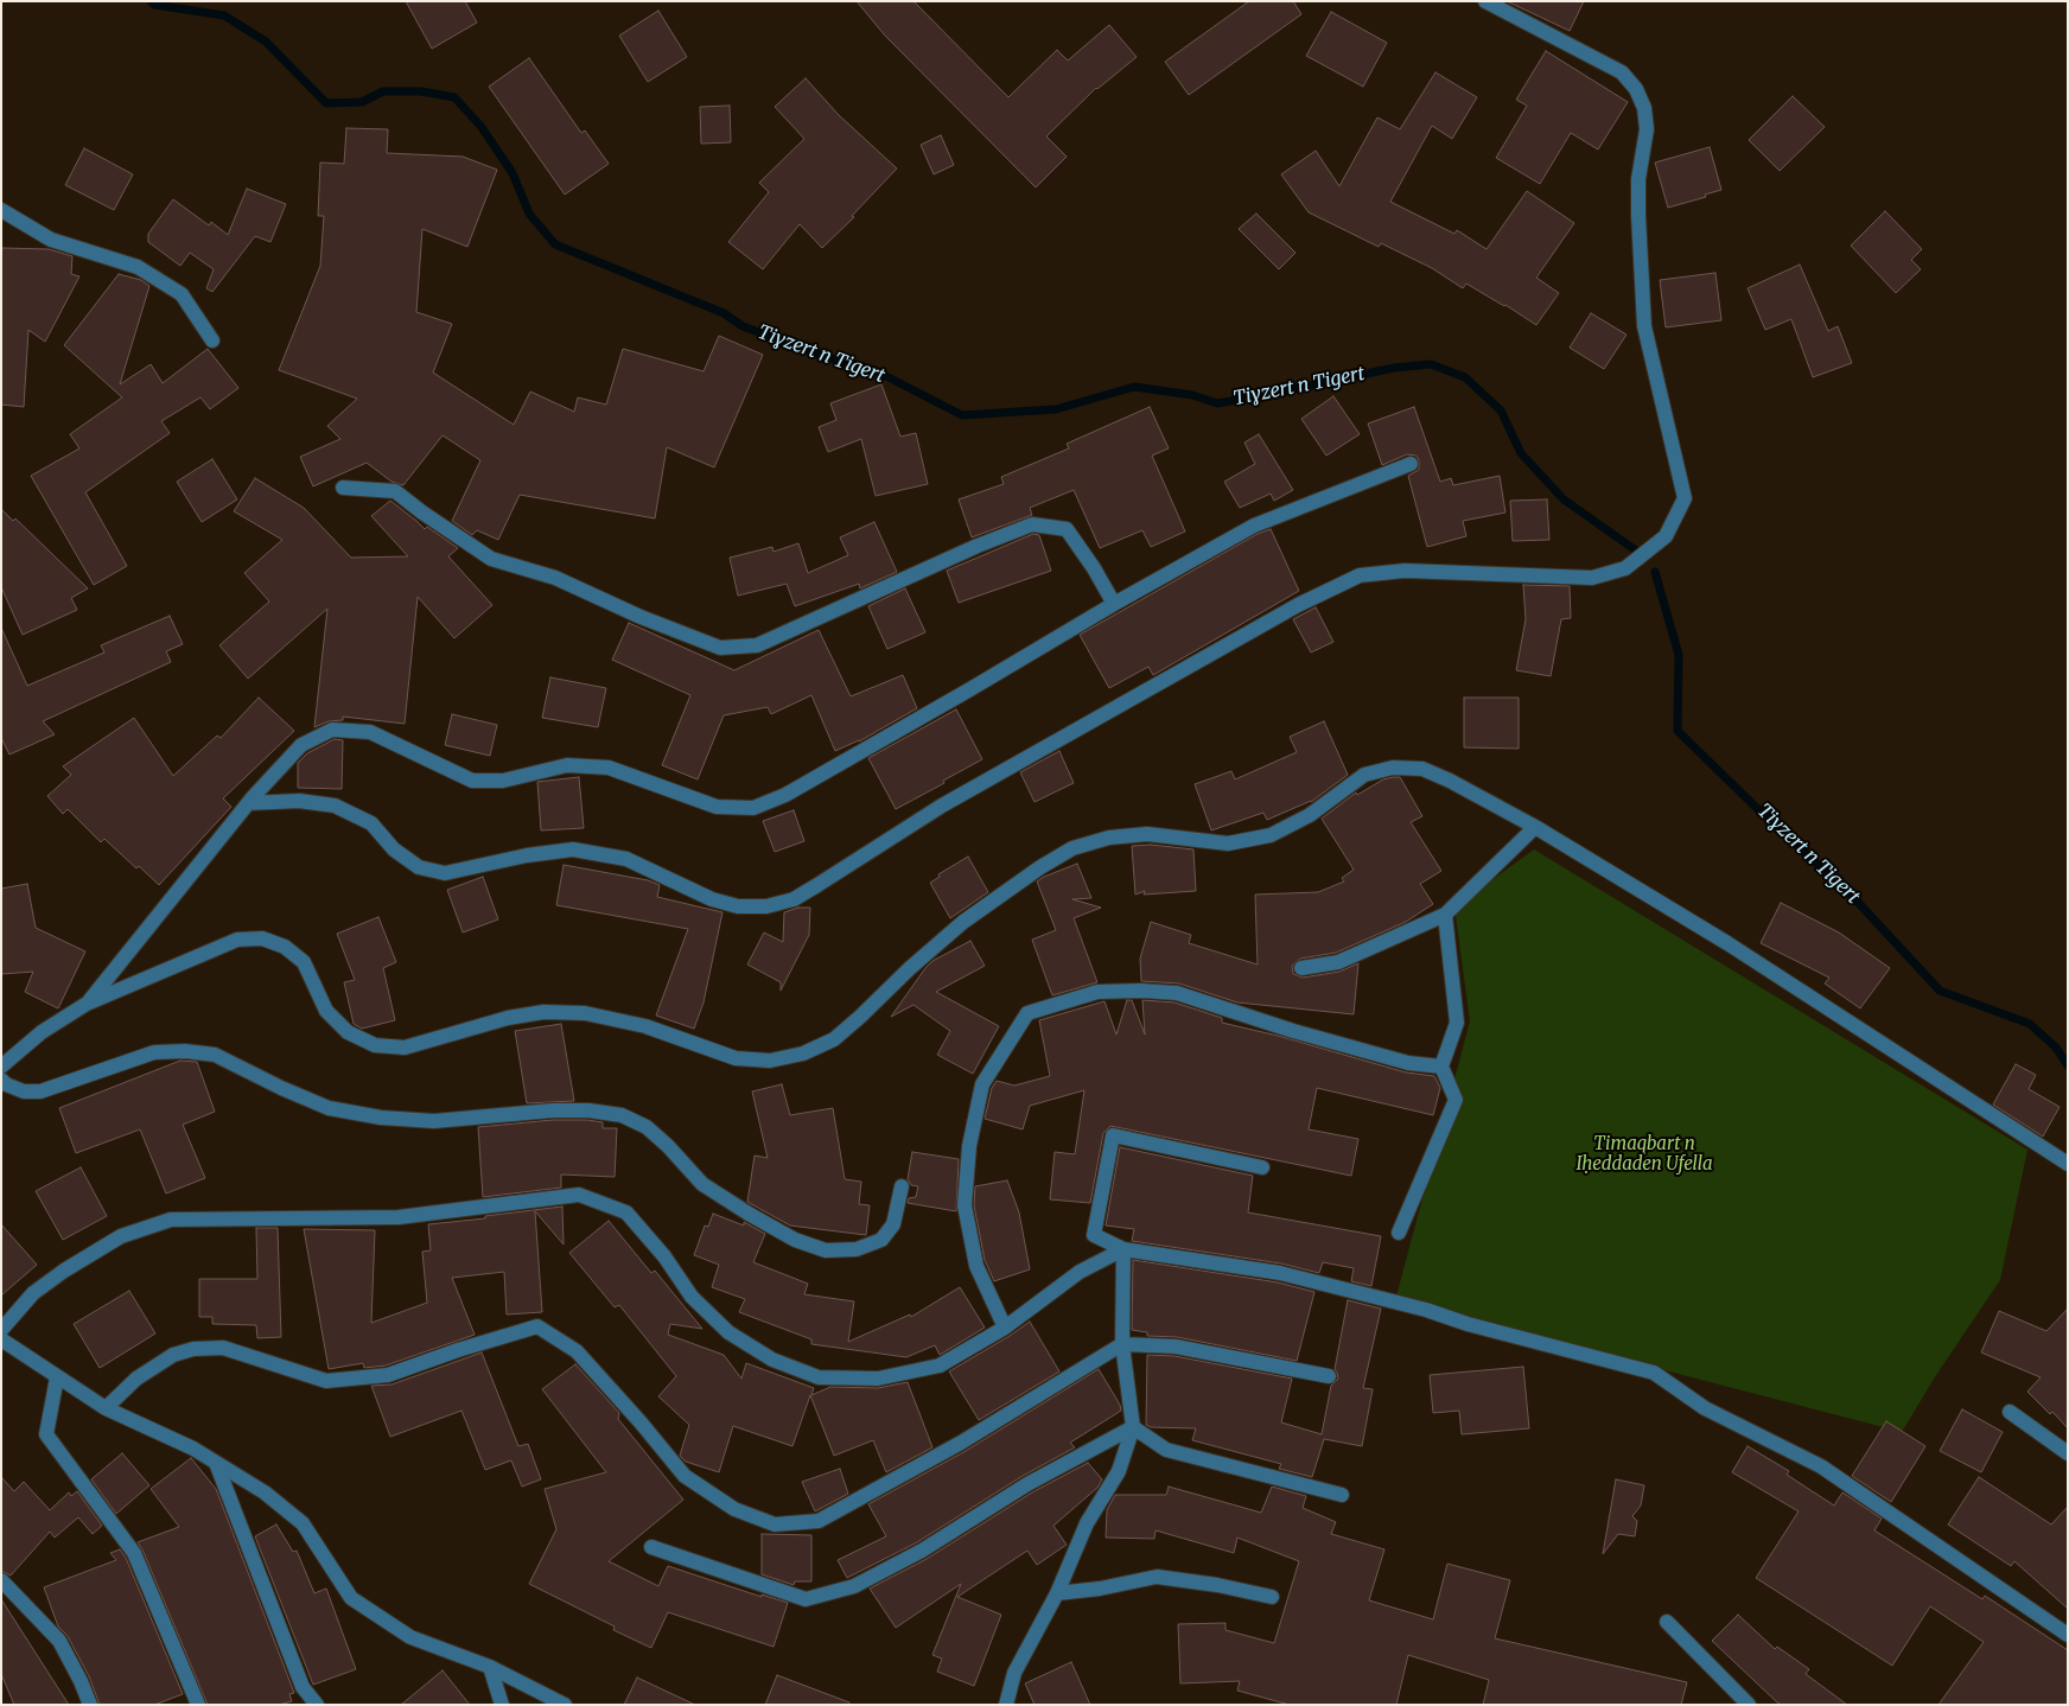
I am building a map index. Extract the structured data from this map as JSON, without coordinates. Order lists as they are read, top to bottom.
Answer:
{
  "water": ["Tiɣzert n Tigert"],
  "parks": ["Timaqbart n Iḥeddaden Ufella"]
}
